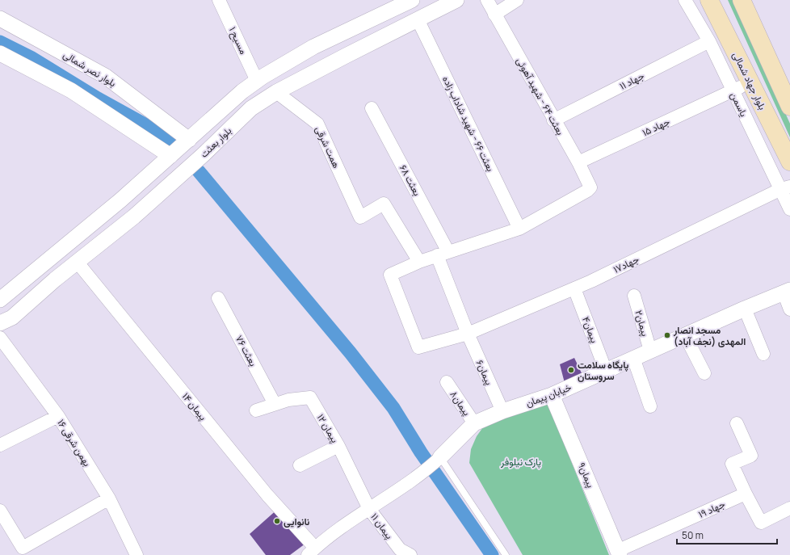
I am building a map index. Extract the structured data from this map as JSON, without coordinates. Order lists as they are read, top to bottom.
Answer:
{
  "streets": {
    "main road": ["بلوار جهاد شمالی"],
    "street": [
      "مسیح ۱",
      "بلوار نصر شمالی",
      "جهاد ۱۱",
      "بعثت ۶۴ - شهید آهوئی",
      "یاسمن",
      "بعثت ۶۶ - شهید شاداب زاده",
      "جهاد ۱۵",
      "بلوار بعثت",
      "همت شرقی",
      "بعثت ۶۸",
      "جهاد۱۷",
      "پیمان۲",
      "پیمان۴",
      "بعثت ۷۶",
      "پیمان۶",
      "خیابان پیمان",
      "پیمان۸",
      "پیمان ۱۴",
      "پیمان ۱۲",
      "بهمن شرقی ۱۶",
      "پیمان۹",
      "جهاد ۱۹",
      "پیمان ۱۱"
    ]
  },
  "crossings": [
    ["مسیح ۱", "بلوار بعثت"],
    ["بلوار نصر شمالی", "بلوار بعثت"],
    ["جهاد ۱۱", "بعثت ۶۴ - شهید آهوئی"],
    ["جهاد ۱۱", "یاسمن"],
    ["بلوار جهاد شمالی", "جهاد ۱۵"],
    ["بعثت ۶۴ - شهید آهوئی", "بعثت ۶۶ - شهید شاداب زاده"],
    ["بعثت ۶۴ - شهید آهوئی", "جهاد ۱۵"],
    ["یاسمن", "جهاد ۱۵"],
    ["یاسمن", "جهاد۱۷"],
    ["بعثت ۶۶ - شهید شاداب زاده", "بلوار بعثت"],
    ["بلوار بعثت", "همت شرقی"],
    ["بلوار بعثت", "پیمان ۱۴"],
    ["همت شرقی", "جهاد۱۷"],
    ["بعثت ۶۸", "جهاد۱۷"],
    ["بعثت ۶۸", "پیمان۶"],
    ["جهاد۱۷", "پیمان۴"],
    ["جهاد۱۷", "پیمان۶"],
    ["پیمان۲", "خیابان پیمان"],
    ["پیمان۴", "خیابان پیمان"],
    ["بعثت ۷۶", "پیمان ۱۲"],
    ["پیمان۶", "خیابان پیمان"],
    ["خیابان پیمان", "پیمان۸"],
    ["خیابان پیمان", "پیمان۹"],
    ["پیمان ۱۲", "پیمان ۱۱"],
    ["پیمان۹", "جهاد ۱۹"]
  ],
  "parks": ["پارک نیلوفر"],
  "places": ["مسجد انصار المهدی (نجف آباد)", "پایگاه سلامت سروستان", "نانوایی"],
  "scale_bar": "50 m"
}
